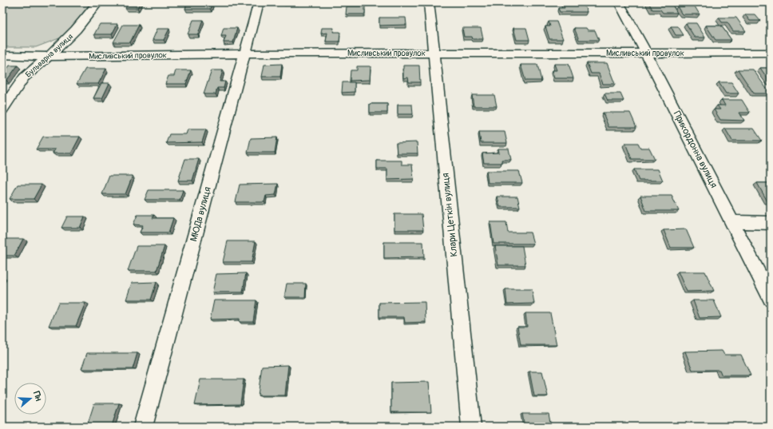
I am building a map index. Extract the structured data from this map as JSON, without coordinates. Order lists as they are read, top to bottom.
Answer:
{
  "streets": {
    "street": [
      "Мисливський провулок",
      "Бульварна вулиця",
      "Прикордонна вулиця",
      "МЮДа вулиця",
      "Клари Цеткін вулиця"
    ]
  },
  "crossings": [
    ["Мисливський провулок", "Бульварна вулиця"],
    ["Мисливський провулок", "Прикордонна вулиця"],
    ["Мисливський провулок", "МЮДа вулиця"],
    ["Мисливський провулок", "Клари Цеткін вулиця"]
  ],
  "north": "right"
}
